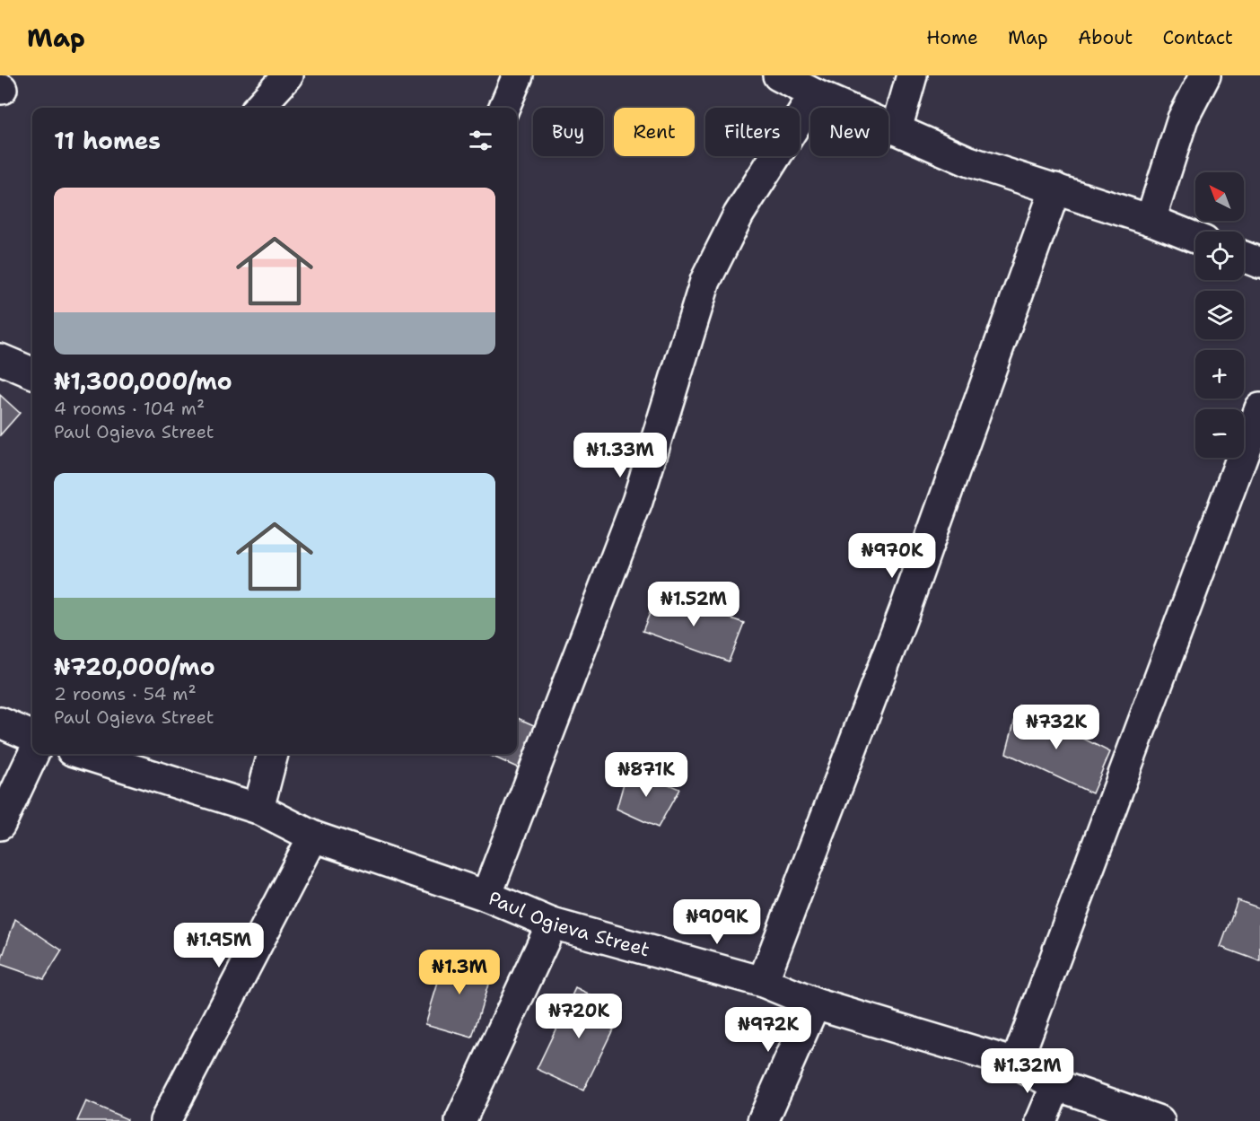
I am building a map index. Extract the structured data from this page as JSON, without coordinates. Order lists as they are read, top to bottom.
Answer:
{
  "streets": {
    "street": ["Paul Ogieva Street"]
  },
  "north": "top left",
  "page": {
    "header": "Map",
    "nav": [
      "Home",
      "Map",
      "About",
      "Contact"
    ],
    "chip": [
      "Buy",
      "Rent",
      "Filters",
      "New"
    ],
    "heading": "11 homes",
    "map_buttons": ["+", "−"],
    "list": [
      {
        "name": "₦1,300,000/mo",
        "note": "4 rooms · 104 m² · Paul Ogieva Street"
      },
      {
        "name": "₦720,000/mo",
        "note": "2 rooms · 54 m² · Paul Ogieva Street"
      }
    ],
    "price": [
      "₦1.33M",
      "₦970K",
      "₦1.52M",
      "₦732K",
      "₦871K",
      "₦909K",
      "₦1.95M",
      "₦1.3M",
      "₦720K",
      "₦972K",
      "₦1.32M"
    ]
  }
}
